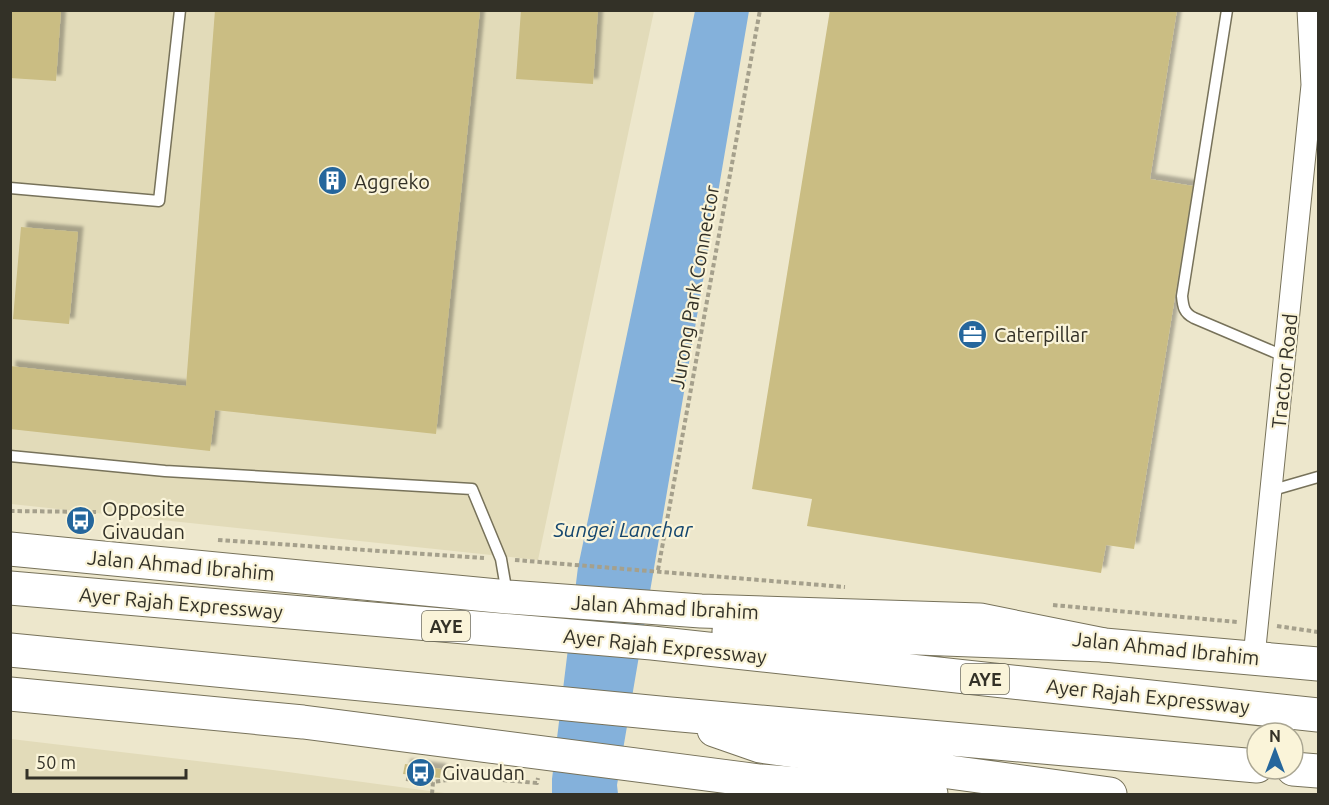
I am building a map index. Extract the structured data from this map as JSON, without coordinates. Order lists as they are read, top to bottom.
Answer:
{
  "streets": {
    "main road": ["Jalan Ahmad Ibrahim", "Ayer Rajah Expressway", "AYE"],
    "street": ["Tractor Road"],
    "path": ["Jurong Park Connector"]
  },
  "crossings": [
    ["Tractor Road", "Jalan Ahmad Ibrahim"]
  ],
  "water": ["Sungei Lanchar"],
  "places": {
    "building": ["Aggreko"],
    "office": ["Caterpillar"],
    "bus stop": ["Opposite Givaudan", "Givaudan"]
  },
  "scale_bar": "50 m",
  "north": "top"
}
